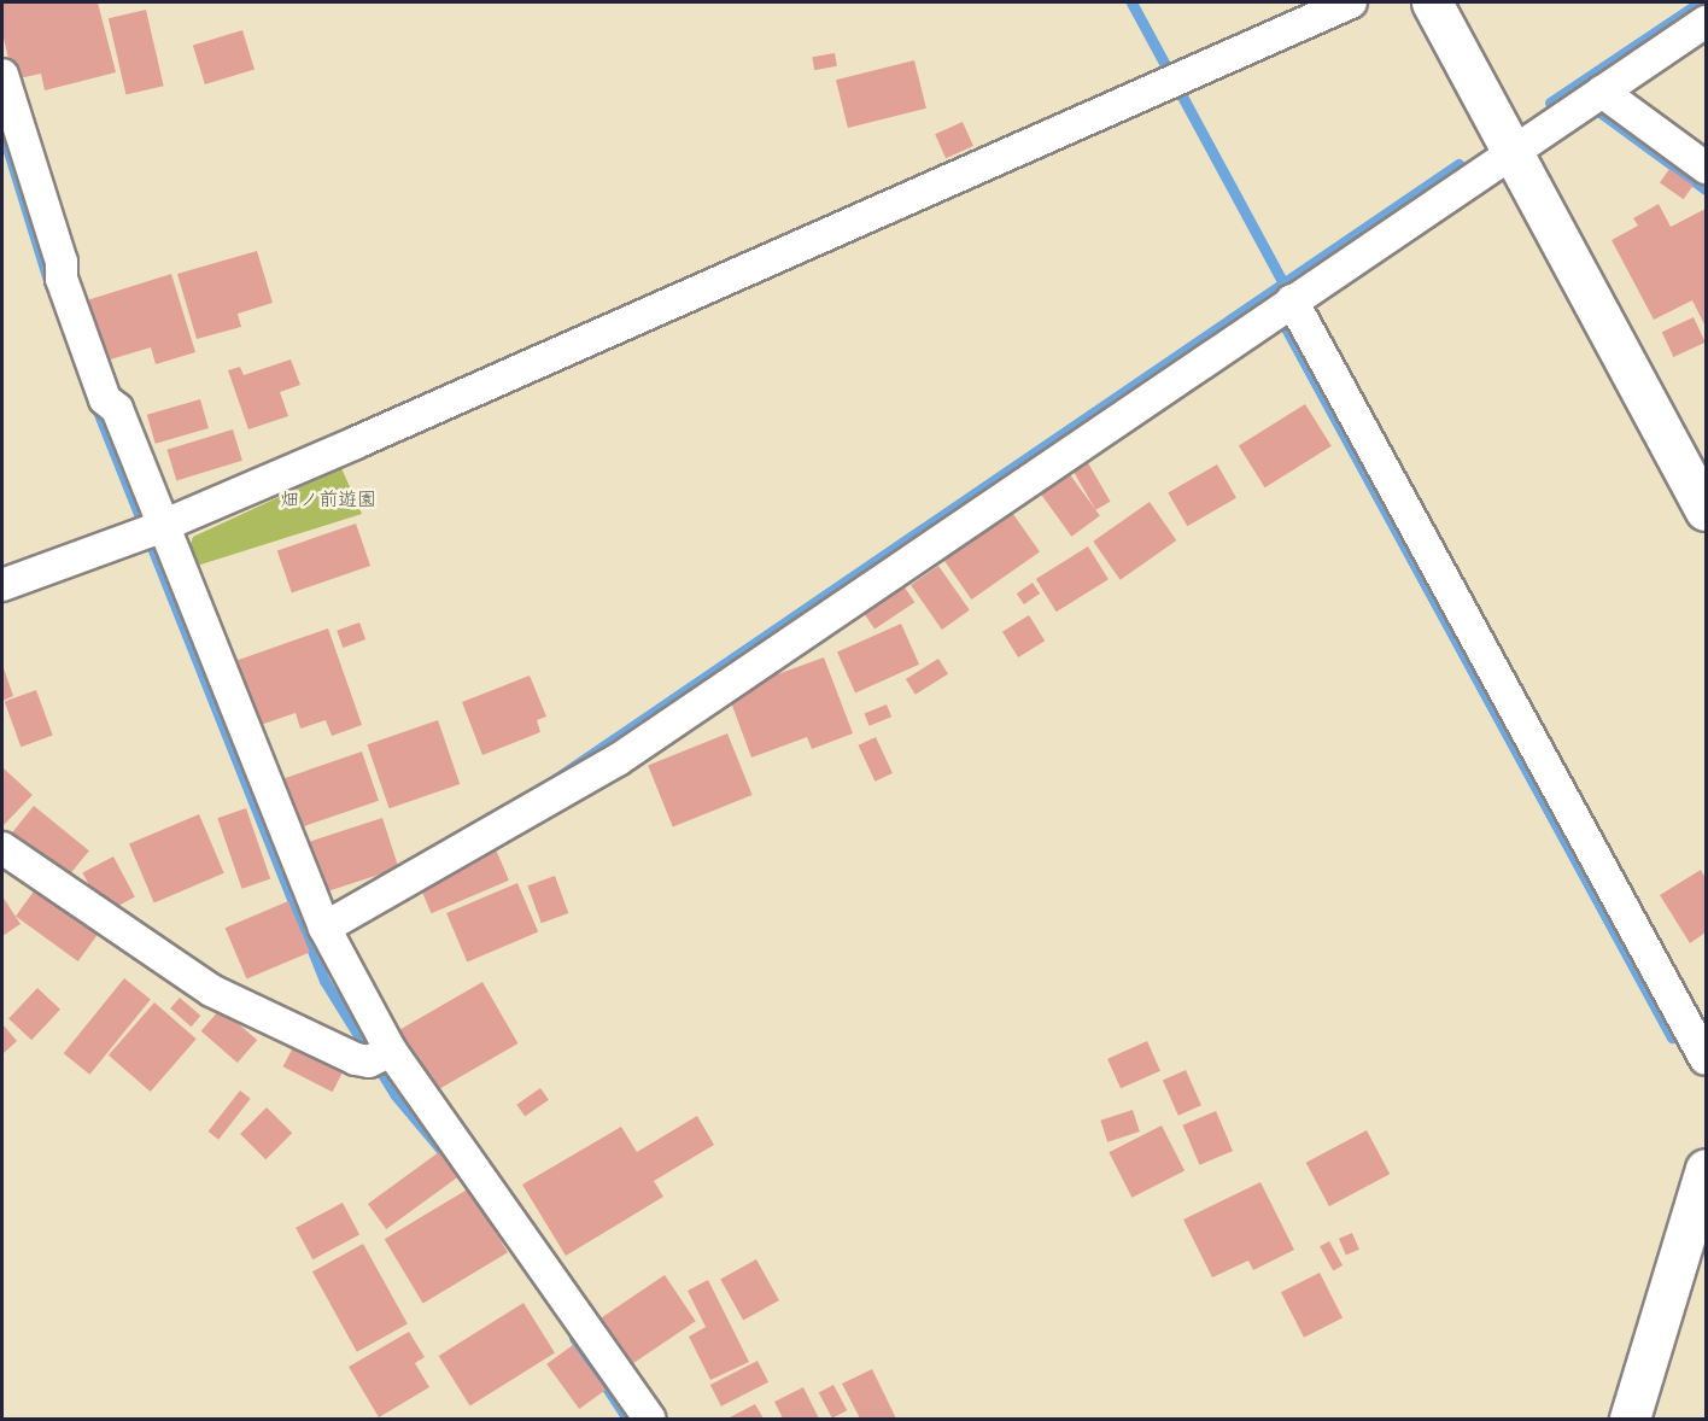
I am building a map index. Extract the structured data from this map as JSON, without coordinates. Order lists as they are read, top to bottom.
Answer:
{
  "parks": ["畑ノ前遊園"]
}
